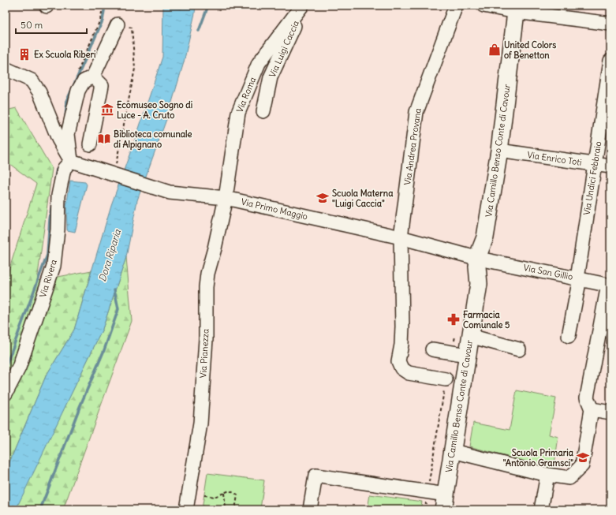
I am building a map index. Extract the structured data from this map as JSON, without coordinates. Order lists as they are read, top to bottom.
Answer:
{
  "streets": {
    "main road": ["Via Camillo Benso Conte di Cavour"],
    "street": [
      "Via Luigi Caccia",
      "Via Roma",
      "Via Andrea Provana",
      "Via Enrico Toti",
      "Via Undici Febbraio",
      "Via Primo Maggio",
      "Via San Gillio",
      "Via Rivera",
      "Via Pianezza"
    ]
  },
  "crossings": [
    ["Via Luigi Caccia", "Via Roma"],
    ["Via Roma", "Via Primo Maggio"],
    ["Via Roma", "Via Pianezza"],
    ["Via Andrea Provana", "Via Primo Maggio"],
    ["Via Camillo Benso Conte di Cavour", "Via Enrico Toti"],
    ["Via Camillo Benso Conte di Cavour", "Via Primo Maggio"],
    ["Via Camillo Benso Conte di Cavour", "Via San Gillio"],
    ["Via Enrico Toti", "Via Undici Febbraio"],
    ["Via Undici Febbraio", "Via San Gillio"],
    ["Via Primo Maggio", "Via San Gillio"],
    ["Via Primo Maggio", "Via Rivera"],
    ["Via Primo Maggio", "Via Pianezza"]
  ],
  "water": ["Dora Riparia"],
  "places": {
    "shop": ["United Colors of Benetton"],
    "building": ["Ex Scuola Riberi"],
    "museum": ["Ecomuseo Sogno di Luce - A. Cruto"],
    "library": ["Biblioteca comunale di Alpignano"],
    "school or university": ["Scuola Materna \"Luigi Caccia\"", "Scuola Primaria \"Antonio Gramsci\""],
    "pharmacy": ["Farmacia Comunale 5"]
  },
  "scale_bar": "50 m"
}
